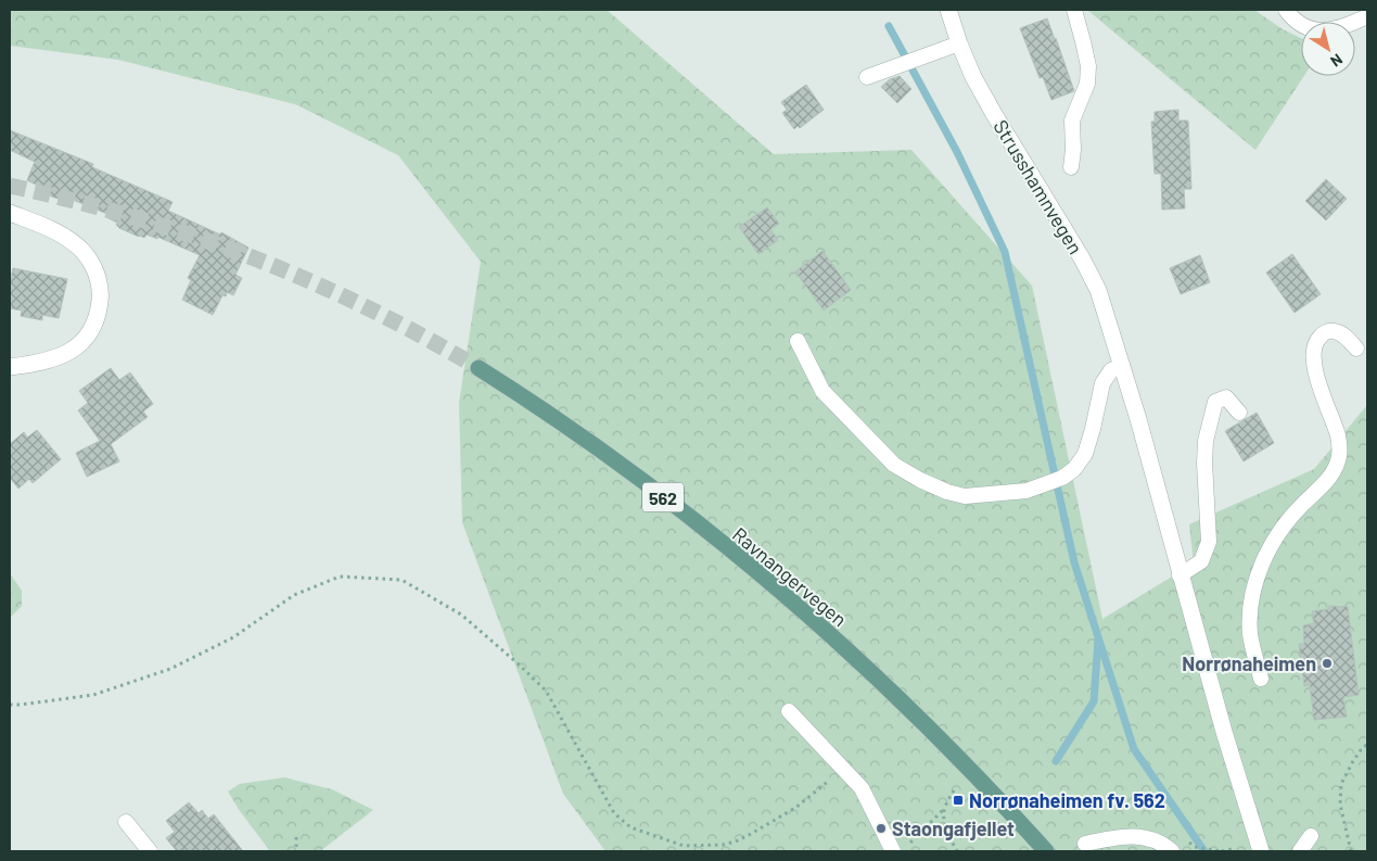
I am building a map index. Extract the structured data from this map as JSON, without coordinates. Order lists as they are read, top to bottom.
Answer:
{
  "streets": {
    "main road": ["562", "Ravnangervegen"],
    "street": ["Strusshamnvegen"]
  },
  "places": {
    "other": ["Norrønaheimen", "Staongafjellet"],
    "transit": ["Norrønaheimen fv. 562"]
  },
  "north": "bottom right"
}
